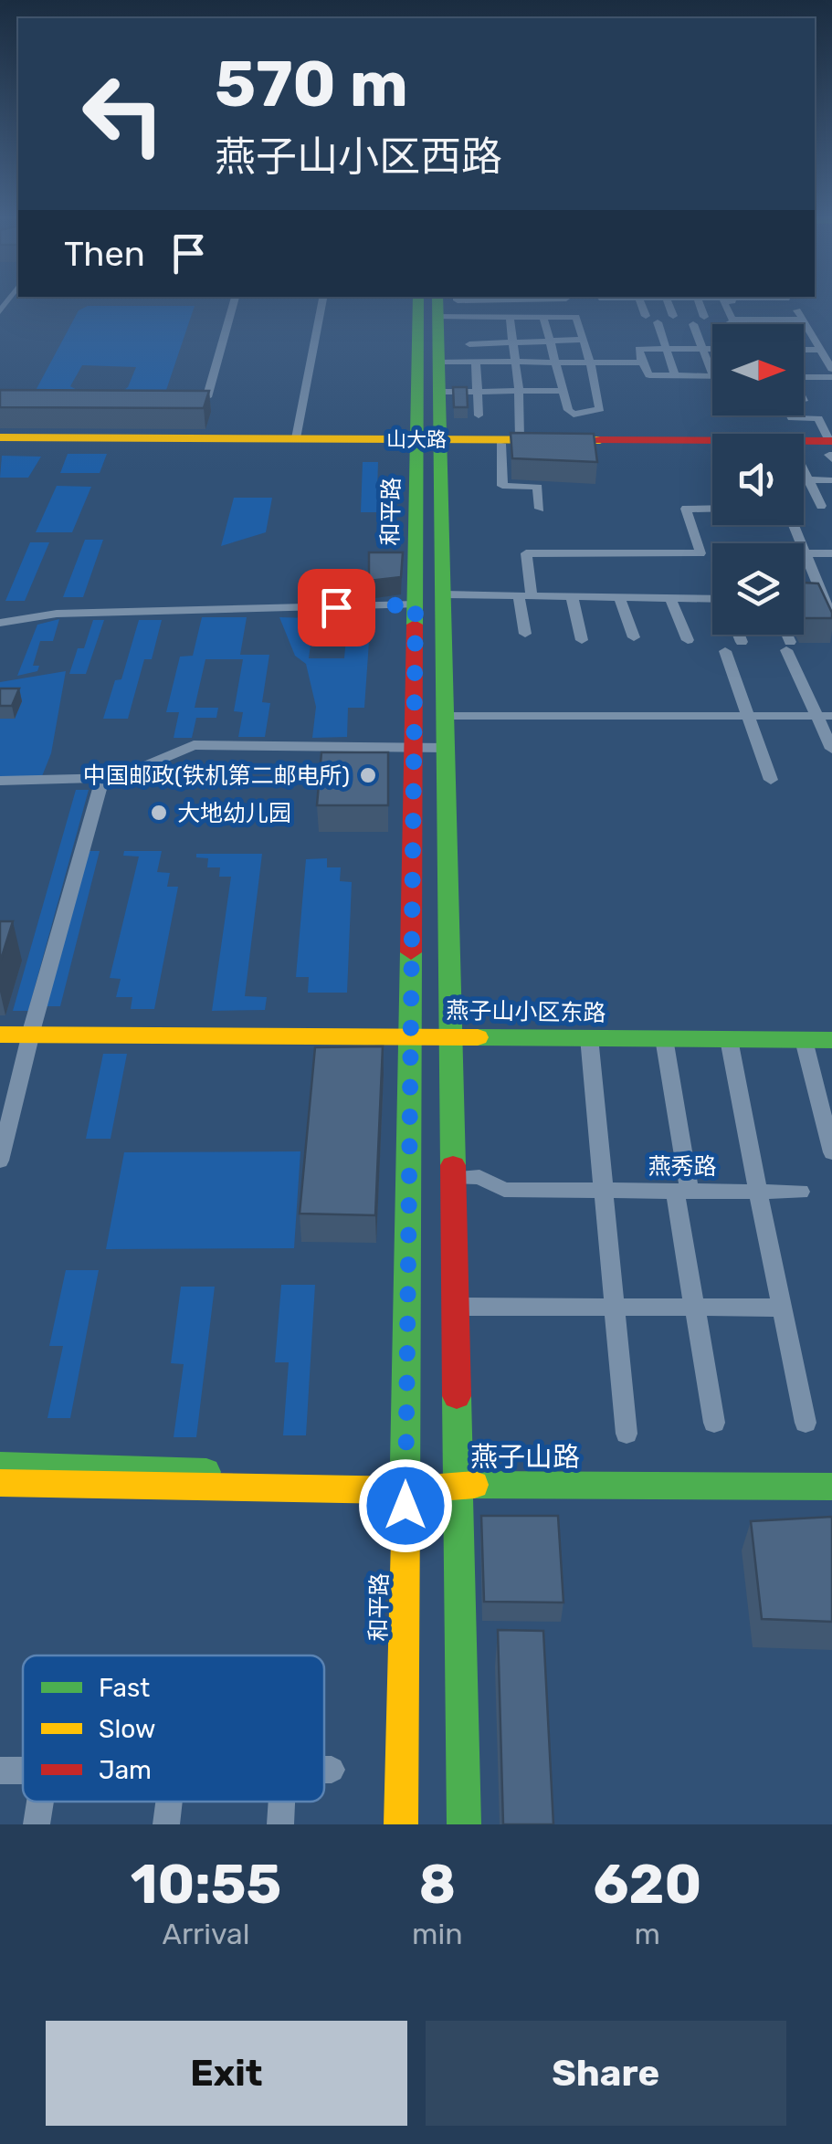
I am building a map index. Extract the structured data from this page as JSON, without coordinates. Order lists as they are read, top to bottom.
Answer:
{
  "streets": {
    "main road": [
      "山大路",
      "和平路",
      "燕子山小区东路",
      "燕子山路"
    ],
    "street": ["燕秀路"]
  },
  "crossings": [
    ["山大路", "和平路"],
    ["和平路", "燕子山小区东路"],
    ["和平路", "燕子山路"],
    ["燕子山小区东路", "燕秀路"]
  ],
  "places": ["中国邮政(铁机第二邮电所)", "大地幼儿园"],
  "legend": ["Fast", "Slow", "Jam"],
  "north": "right",
  "page": {
    "turn": ["570 m", "燕子山小区西路"],
    "then": "Then",
    "eta": [
      "10:55",
      "Arrival",
      "8",
      "min",
      "620",
      "m"
    ],
    "buttons": ["Exit", "Share"]
  }
}
